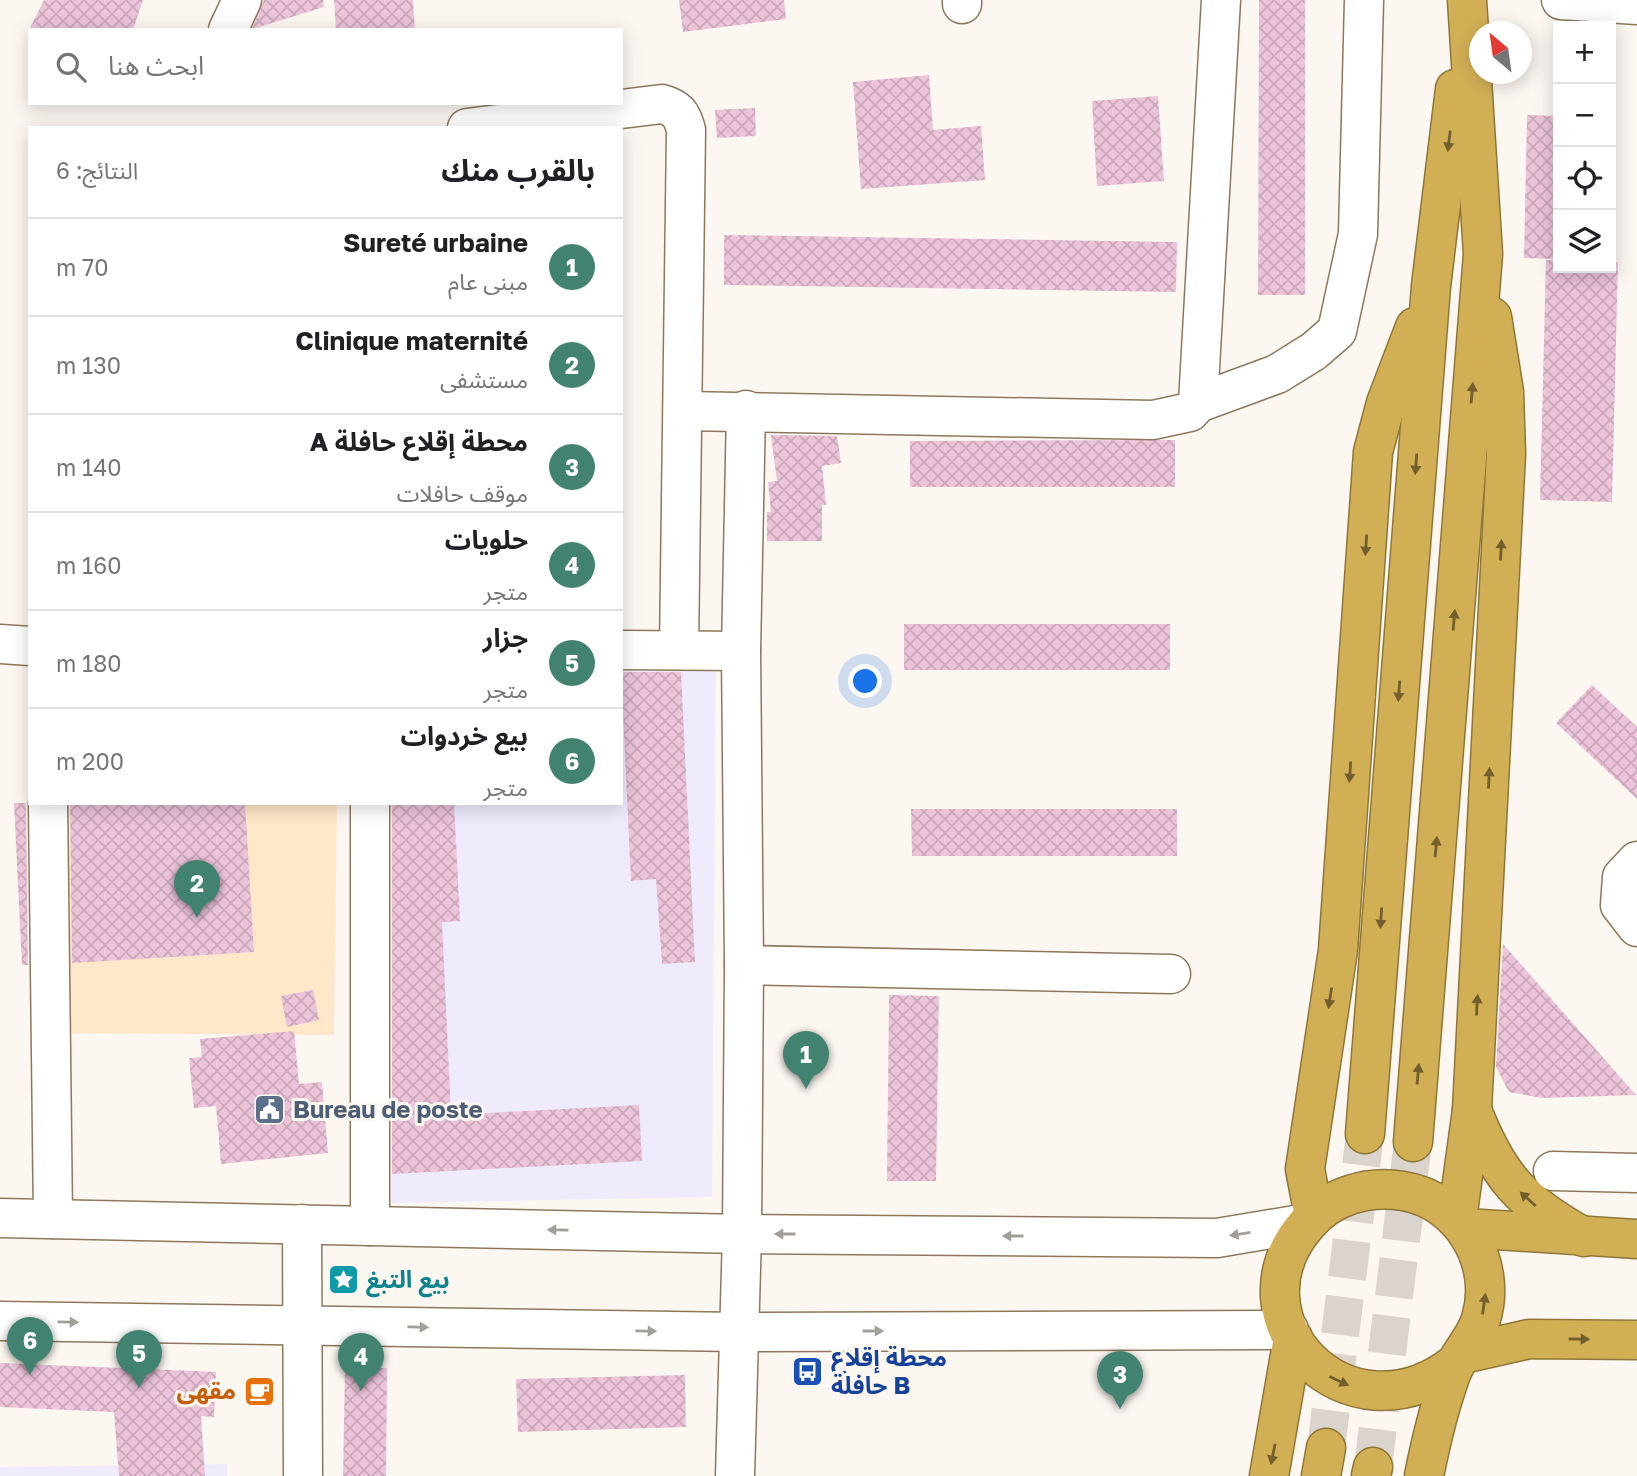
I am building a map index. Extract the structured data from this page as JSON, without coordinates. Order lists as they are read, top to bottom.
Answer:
{
  "places": {
    "public building": ["Bureau de poste"],
    "place": ["بيع التبغ"],
    "bus stop": ["محطة إقلاع حافلة B"],
    "cafe": ["مقهى"]
  },
  "north": "top left",
  "page": {
    "map_buttons": ["+", "−"],
    "search": "ابحث هنا",
    "heading": ["بالقرب منك", "النتائج: 6"],
    "list": [
      {
        "mark": "1",
        "name": "Sureté urbaine",
        "note": "مبنى عام",
        "value": "70 m"
      },
      {
        "mark": "2",
        "name": "Clinique maternité",
        "note": "مستشفى",
        "value": "130 m"
      },
      {
        "mark": "3",
        "name": "محطة إقلاع حافلة A",
        "note": "موقف حافلات",
        "value": "140 m"
      },
      {
        "mark": "4",
        "name": "حلويات",
        "note": "متجر",
        "value": "160 m"
      },
      {
        "mark": "5",
        "name": "جزار",
        "note": "متجر",
        "value": "180 m"
      },
      {
        "mark": "6",
        "name": "بيع خردوات",
        "note": "متجر",
        "value": "200 m"
      }
    ],
    "pins": [
      "2",
      "1",
      "6",
      "5",
      "4",
      "3"
    ]
  }
}
